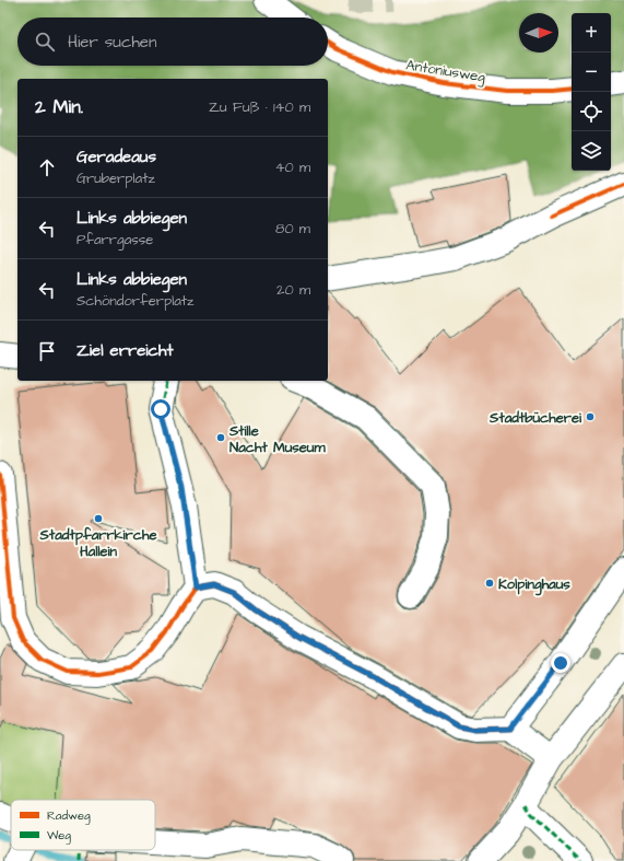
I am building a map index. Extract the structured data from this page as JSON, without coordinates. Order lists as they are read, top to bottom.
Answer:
{
  "streets": {
    "street": ["Antoniusweg"]
  },
  "places": [
    "Stadtbücherei",
    "Stille Nacht Museum",
    "Stadtpfarrkirche Hallein",
    "Kolpinghaus"
  ],
  "legend": ["Radweg", "Weg"],
  "north": "right",
  "page": {
    "map_buttons": ["+", "−"],
    "search": "Hier suchen",
    "heading": ["2 Min.", "Zu Fuß · 140 m"],
    "list": [
      ["Geradeaus", "Gruberplatz", "40 m"],
      ["Links abbiegen", "Pfarrgasse", "80 m"],
      ["Links abbiegen", "Schöndorferplatz", "20 m"],
      "Ziel erreicht"
    ]
  }
}
